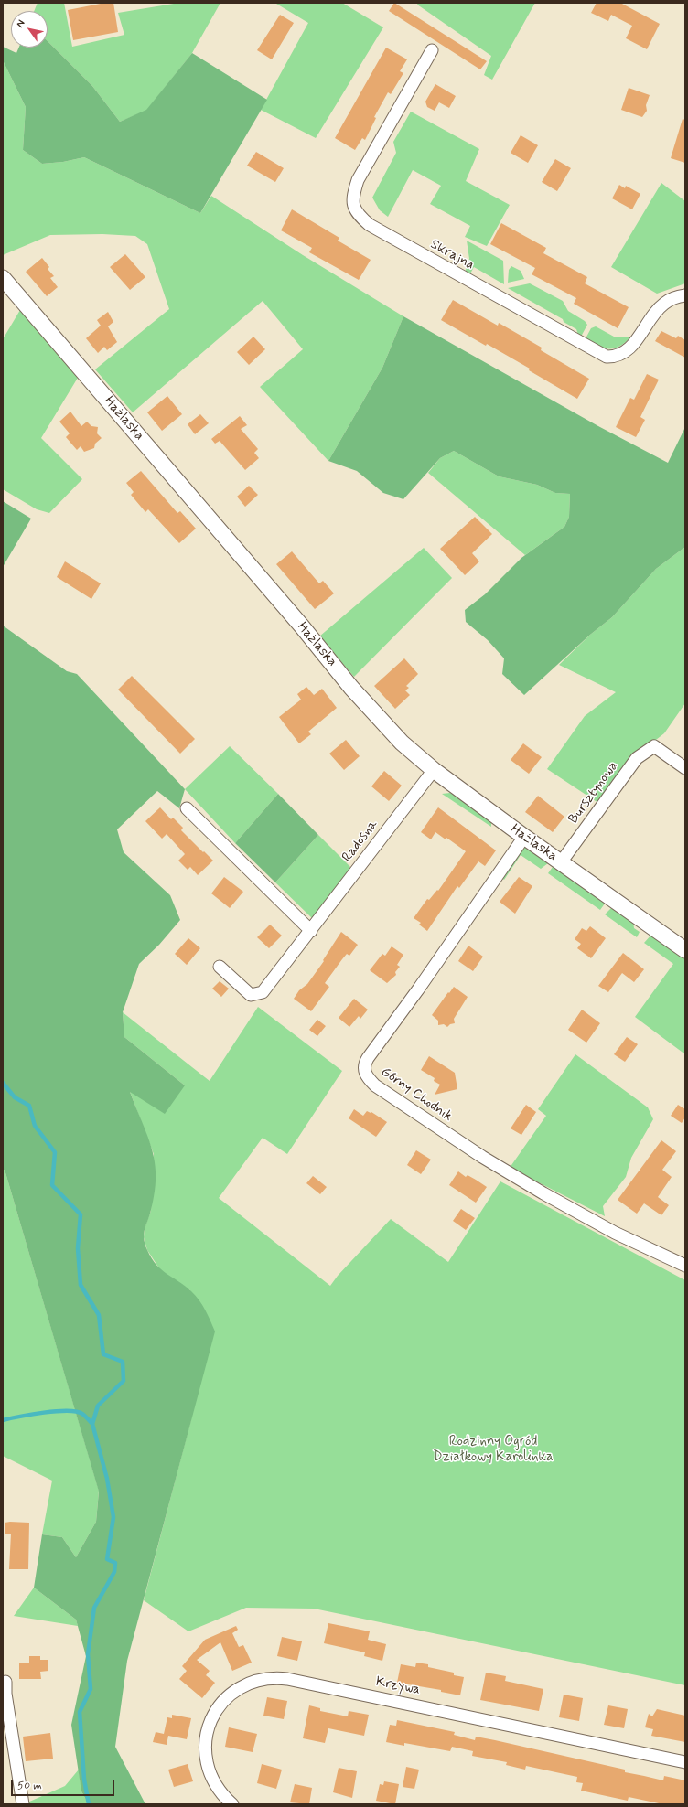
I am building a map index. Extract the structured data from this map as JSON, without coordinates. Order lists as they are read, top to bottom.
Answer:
{
  "streets": {
    "street": [
      "Skrajna",
      "Hażlaska",
      "Bursztynowa",
      "Radosna",
      "Górny Chodnik",
      "Krzywa"
    ]
  },
  "crossings": [
    ["Hażlaska", "Bursztynowa"],
    ["Hażlaska", "Radosna"],
    ["Hażlaska", "Górny Chodnik"]
  ],
  "parks": ["Rodzinny Ogród Działkowy Karolinka"],
  "scale_bar": "50 m",
  "north": "top left"
}
